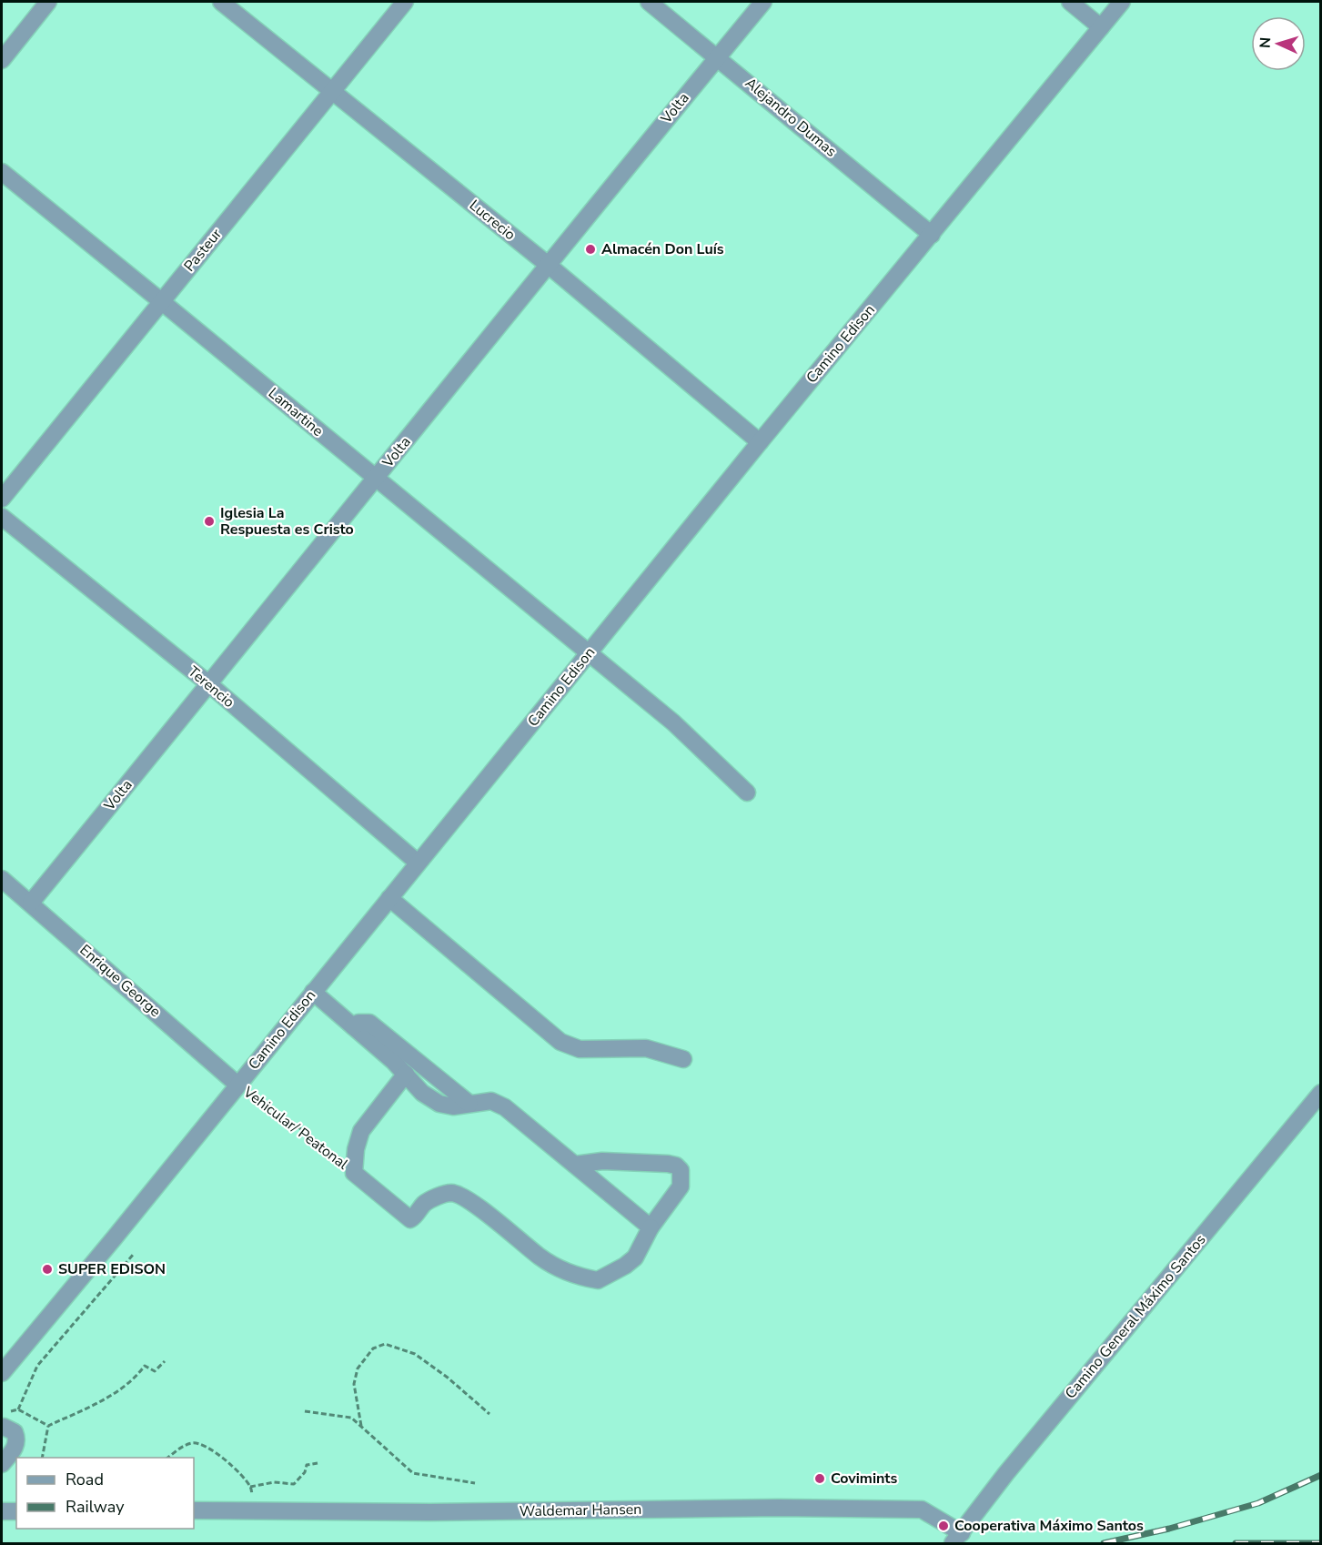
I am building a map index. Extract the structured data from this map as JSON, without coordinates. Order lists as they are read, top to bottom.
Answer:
{
  "streets": {
    "street": [
      "Volta",
      "Alejandro Dumas",
      "Lucrecio",
      "Pasteur",
      "Camino Edison",
      "Lamartine",
      "Terencio",
      "Enrique George",
      "Vehicular/ Peatonal",
      "Camino General Máximo Santos",
      "Waldemar Hansen"
    ]
  },
  "crossings": [
    ["Volta", "Alejandro Dumas"],
    ["Volta", "Lucrecio"],
    ["Volta", "Lamartine"],
    ["Volta", "Terencio"],
    ["Volta", "Enrique George"],
    ["Alejandro Dumas", "Camino Edison"],
    ["Lucrecio", "Pasteur"],
    ["Lucrecio", "Camino Edison"],
    ["Pasteur", "Lamartine"],
    ["Camino Edison", "Lamartine"],
    ["Camino Edison", "Terencio"],
    ["Camino Edison", "Enrique George"],
    ["Camino Edison", "Vehicular/ Peatonal"],
    ["Enrique George", "Vehicular/ Peatonal"],
    ["Camino General Máximo Santos", "Waldemar Hansen"]
  ],
  "places": [
    "Almacén Don Luís",
    "Iglesia La Respuesta es Cristo",
    "SUPER EDISON",
    "Covimints",
    "Cooperativa Máximo Santos"
  ],
  "legend": ["Road", "Railway"],
  "north": "left"
}
